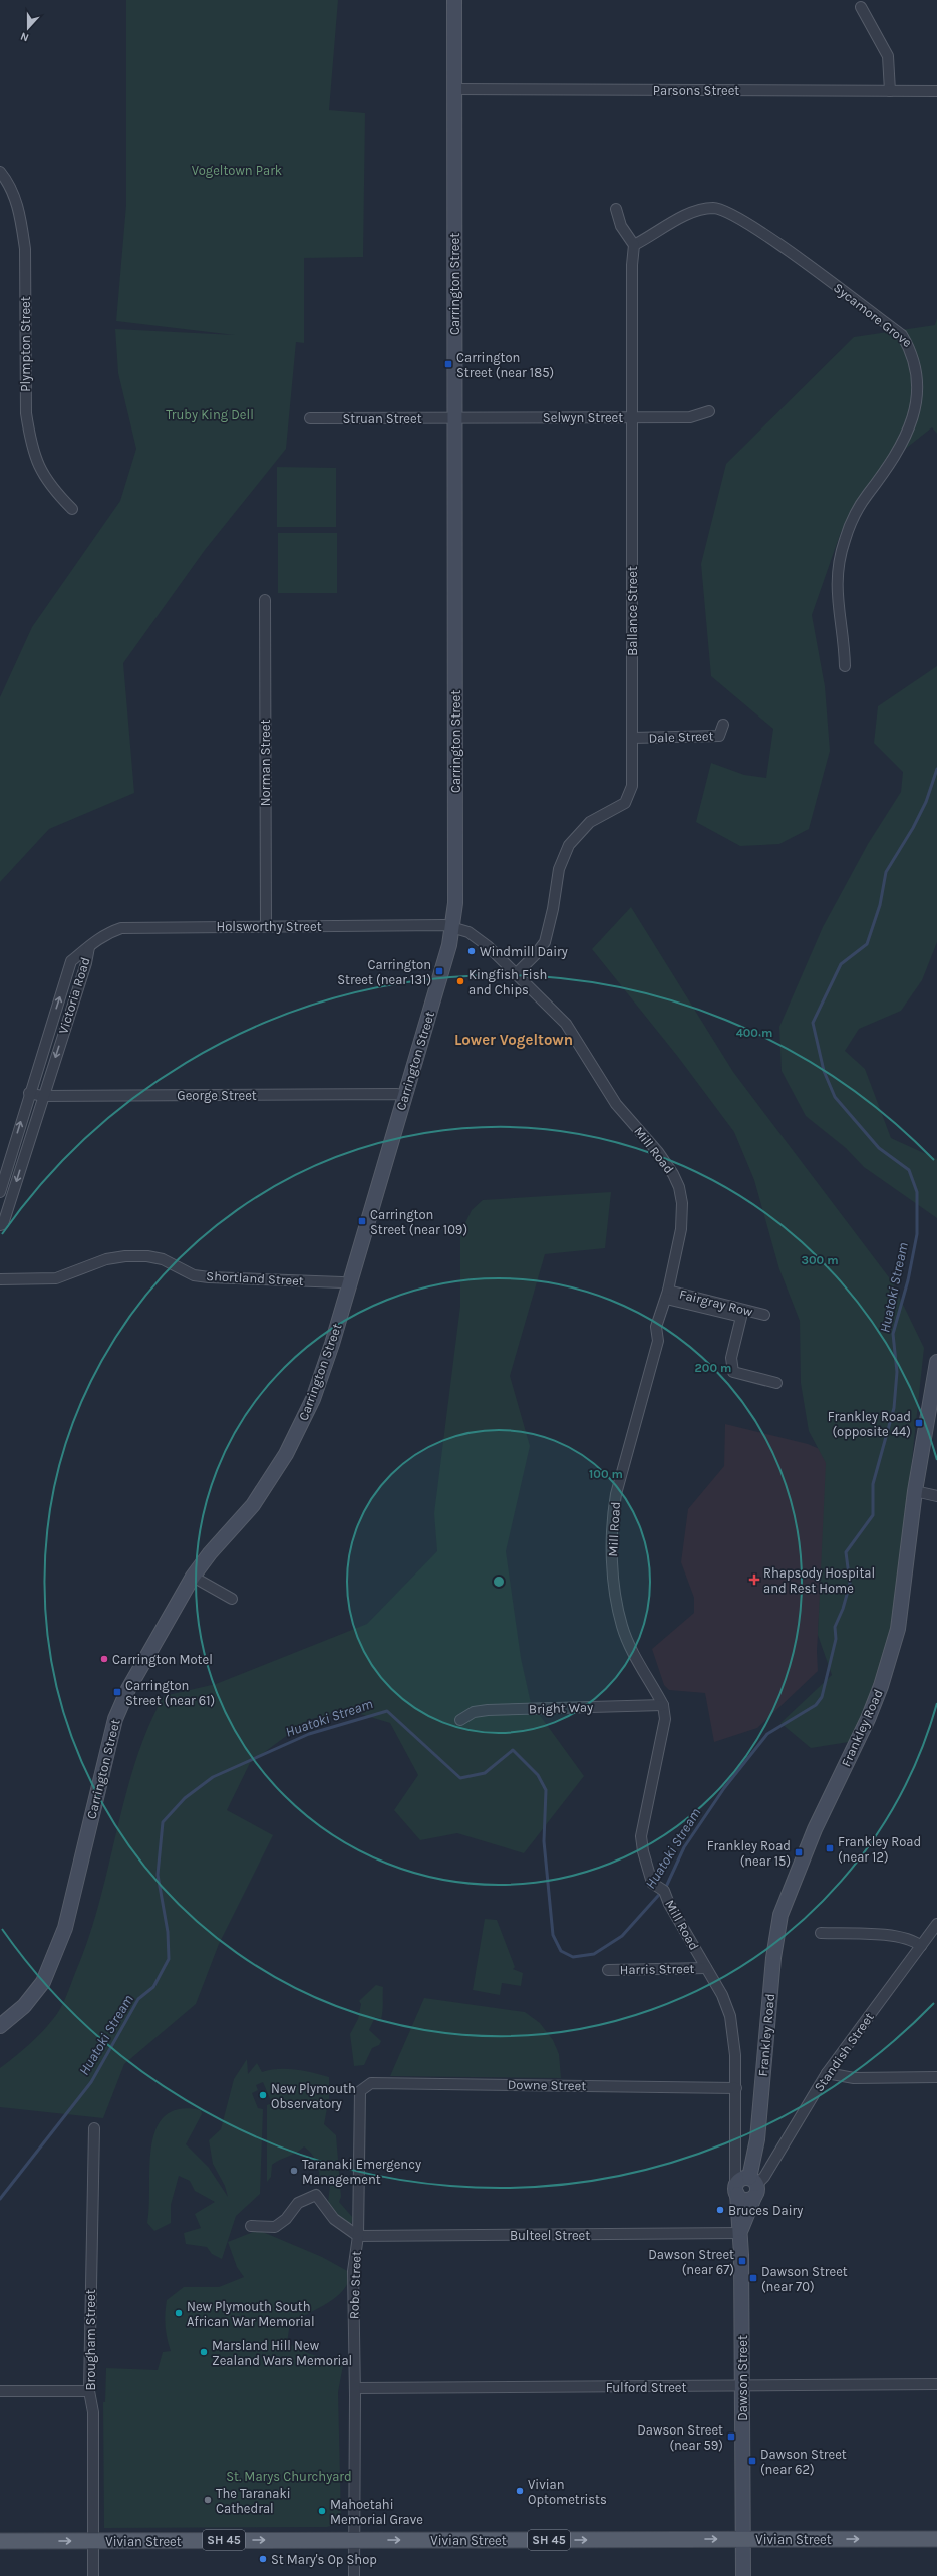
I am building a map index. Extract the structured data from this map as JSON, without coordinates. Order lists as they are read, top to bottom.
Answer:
{
  "streets": {
    "main road": [
      "Carrington Street",
      "Frankley Road",
      "Dawson Street",
      "Vivian Street",
      "SH 45"
    ],
    "street": [
      "Parsons Street",
      "Sycamore Grove",
      "Plympton Street",
      "Selwyn Street",
      "Struan Street",
      "Ballance Street",
      "Dale Street",
      "Norman Street",
      "Holsworthy Street",
      "Victoria Road",
      "George Street",
      "Mill Road",
      "Shortland Street",
      "Fairgray Row",
      "Bright Way",
      "Harris Street",
      "Standish Street",
      "Downe Street",
      "Bulteel Street",
      "Robe Street",
      "Brougham Street",
      "Fulford Street"
    ]
  },
  "crossings": [
    ["Parsons Street", "Carrington Street"],
    ["Carrington Street", "Selwyn Street"],
    ["Carrington Street", "Struan Street"],
    ["Carrington Street", "Holsworthy Street"],
    ["Carrington Street", "George Street"],
    ["Carrington Street", "Mill Road"],
    ["Carrington Street", "Shortland Street"],
    ["Sycamore Grove", "Ballance Street"],
    ["Selwyn Street", "Struan Street"],
    ["Selwyn Street", "Ballance Street"],
    ["Ballance Street", "Dale Street"],
    ["Ballance Street", "Mill Road"],
    ["Norman Street", "Holsworthy Street"],
    ["Holsworthy Street", "Victoria Road"],
    ["Holsworthy Street", "Mill Road"],
    ["Victoria Road", "George Street"],
    ["Mill Road", "Fairgray Row"],
    ["Mill Road", "Bright Way"],
    ["Mill Road", "Harris Street"],
    ["Mill Road", "Standish Street"],
    ["Mill Road", "Downe Street"],
    ["Mill Road", "Dawson Street"],
    ["Frankley Road", "Dawson Street"],
    ["Standish Street", "Dawson Street"],
    ["Downe Street", "Robe Street"],
    ["Bulteel Street", "Robe Street"],
    ["Bulteel Street", "Dawson Street"],
    ["Robe Street", "Fulford Street"],
    ["Robe Street", "Vivian Street"],
    ["Brougham Street", "Vivian Street"],
    ["Dawson Street", "Fulford Street"],
    ["Dawson Street", "Vivian Street"]
  ],
  "one_way": ["Vivian Street"],
  "districts": ["Lower Vogeltown"],
  "water": ["Huatoki Stream"],
  "parks": ["Vogeltown Park", "Truby King Dell", "St. Marys Churchyard"],
  "places": {
    "transit": [
      "Carrington Street (near 185)",
      "Carrington Street (near 131)",
      "Carrington Street (near 109)",
      "Frankley Road (opposite 44)",
      "Carrington Street (near 61)",
      "Frankley Road (near 12)",
      "Frankley Road (near 15)",
      "Dawson Street (near 67)",
      "Dawson Street (near 70)",
      "Dawson Street (near 59)",
      "Dawson Street (near 62)"
    ],
    "other": [
      "Windmill Dairy",
      "Kingfish Fish and Chips",
      "Carrington Motel",
      "New Plymouth Observatory",
      "Taranaki Emergency Management",
      "Bruces Dairy",
      "New Plymouth South African War Memorial",
      "Marsland Hill New Zealand Wars Memorial",
      "Vivian Optometrists",
      "The Taranaki Cathedral",
      "Mahoetahi Memorial Grave",
      "St Mary's Op Shop"
    ],
    "health": ["Rhapsody Hospital and Rest Home"]
  },
  "north": "bottom",
  "rings": [
    "400 m",
    "300 m",
    "200 m",
    "100 m"
  ]
}
